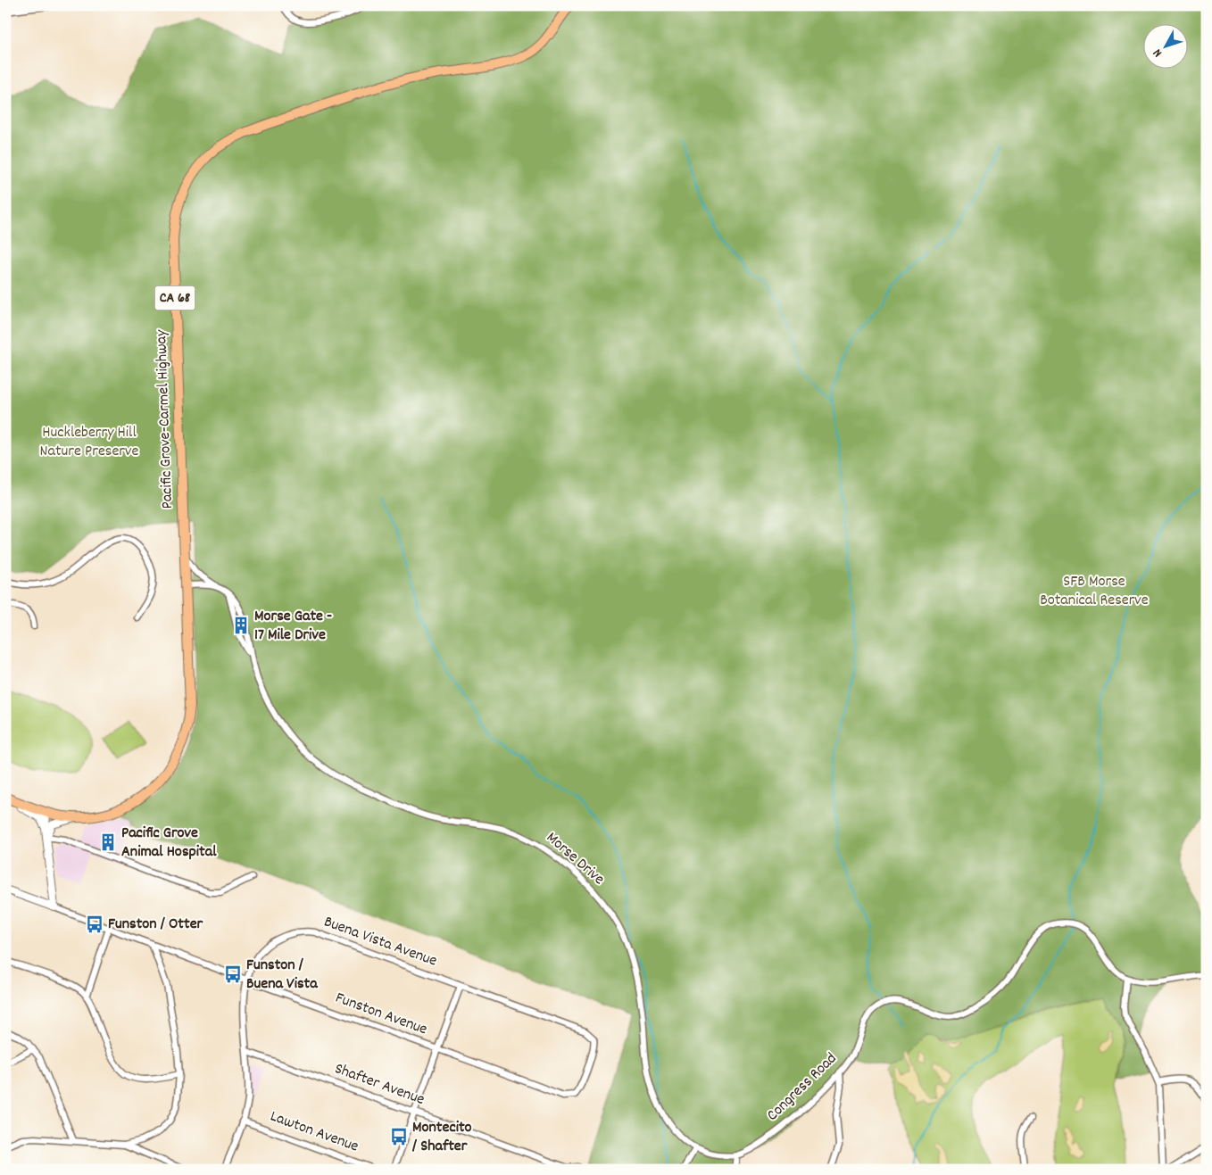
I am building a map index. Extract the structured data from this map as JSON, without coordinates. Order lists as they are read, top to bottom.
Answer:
{
  "streets": {
    "main road": ["CA 68", "Pacific Grove-Carmel Highway"],
    "street": [
      "Morse Drive",
      "Buena Vista Avenue",
      "Funston Avenue",
      "Shafter Avenue",
      "Congress Road",
      "Lawton Avenue"
    ]
  },
  "crossings": [
    ["CA 68", "Pacific Grove-Carmel Highway"],
    ["Pacific Grove-Carmel Highway", "Morse Drive"],
    ["Buena Vista Avenue", "Funston Avenue"],
    ["Buena Vista Avenue", "Shafter Avenue"],
    ["Buena Vista Avenue", "Lawton Avenue"]
  ],
  "parks": ["Huckleberry Hill Nature Preserve", "SFB Morse Botanical Reserve"],
  "places": {
    "building": ["Morse Gate - 17 Mile Drive", "Pacific Grove Animal Hospital"],
    "bus stop": ["Funston / Otter", "Funston / Buena Vista", "Montecito / Shafter"]
  },
  "north": "bottom left"
}
